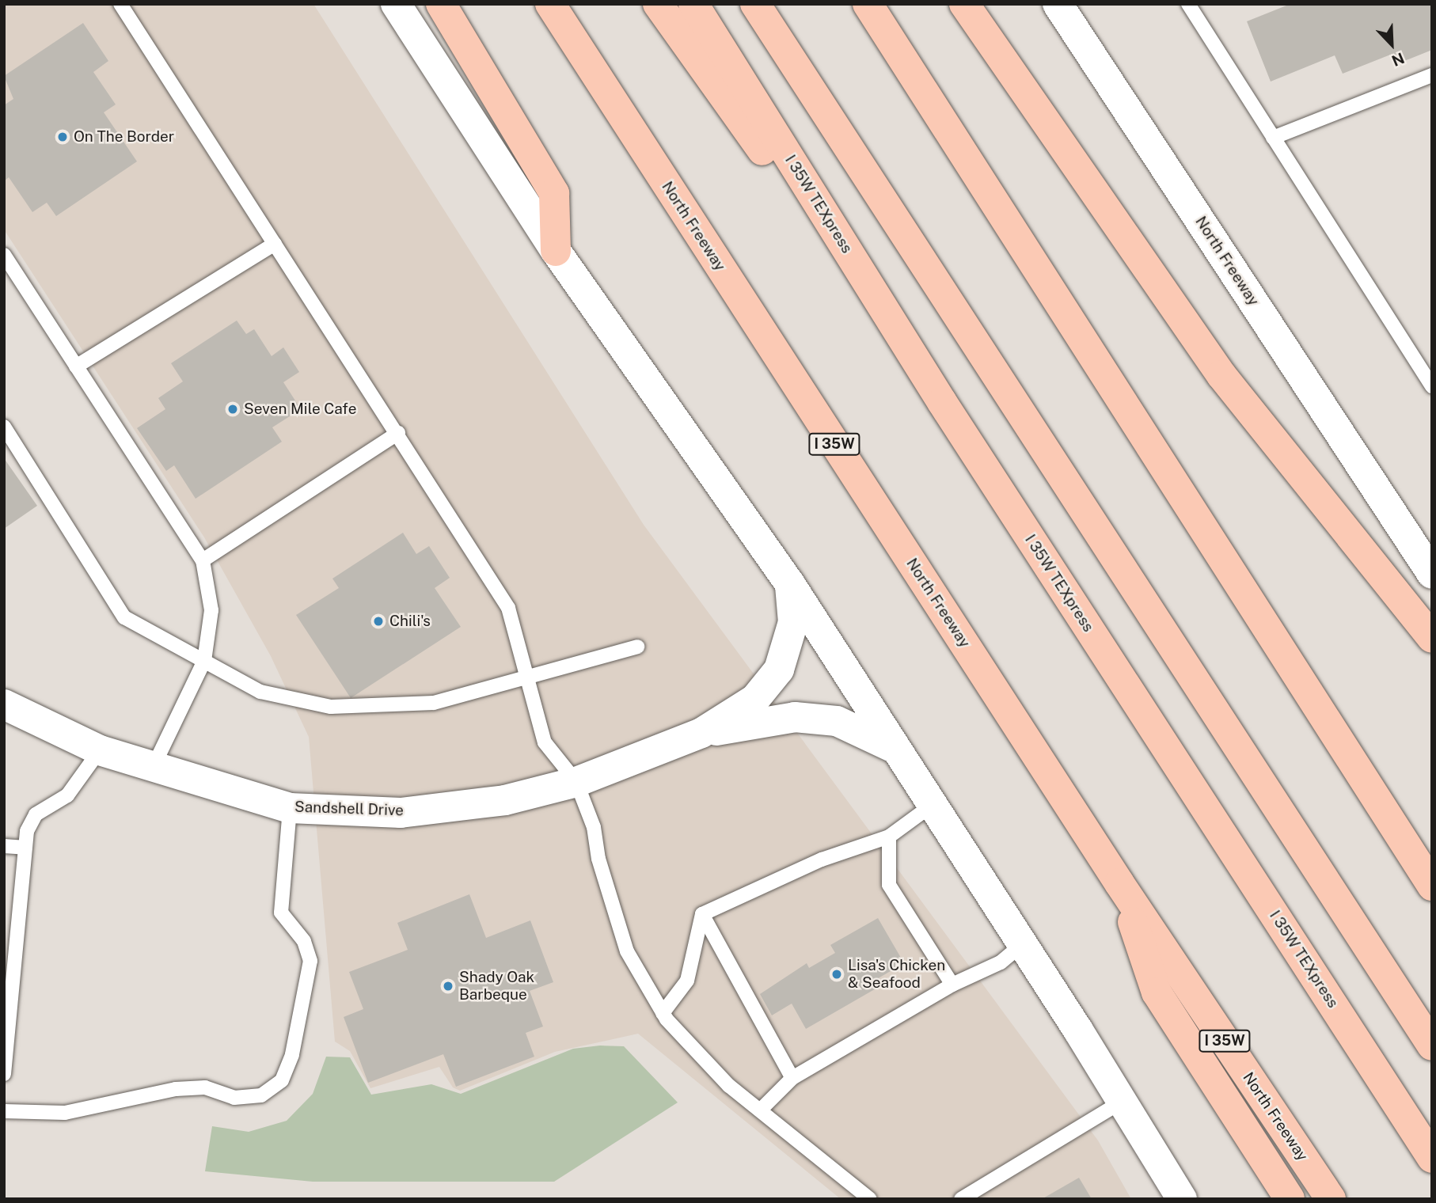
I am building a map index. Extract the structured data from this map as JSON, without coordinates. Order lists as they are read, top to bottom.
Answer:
{
  "streets": {
    "highway": ["I 35W TEXpress", "North Freeway", "I 35W"],
    "main road": ["Sandshell Drive"]
  },
  "places": [
    "On The Border",
    "Seven Mile Cafe",
    "Chili's",
    "Lisa's Chicken & Seafood",
    "Shady Oak Barbeque"
  ],
  "north": "bottom right"
}
